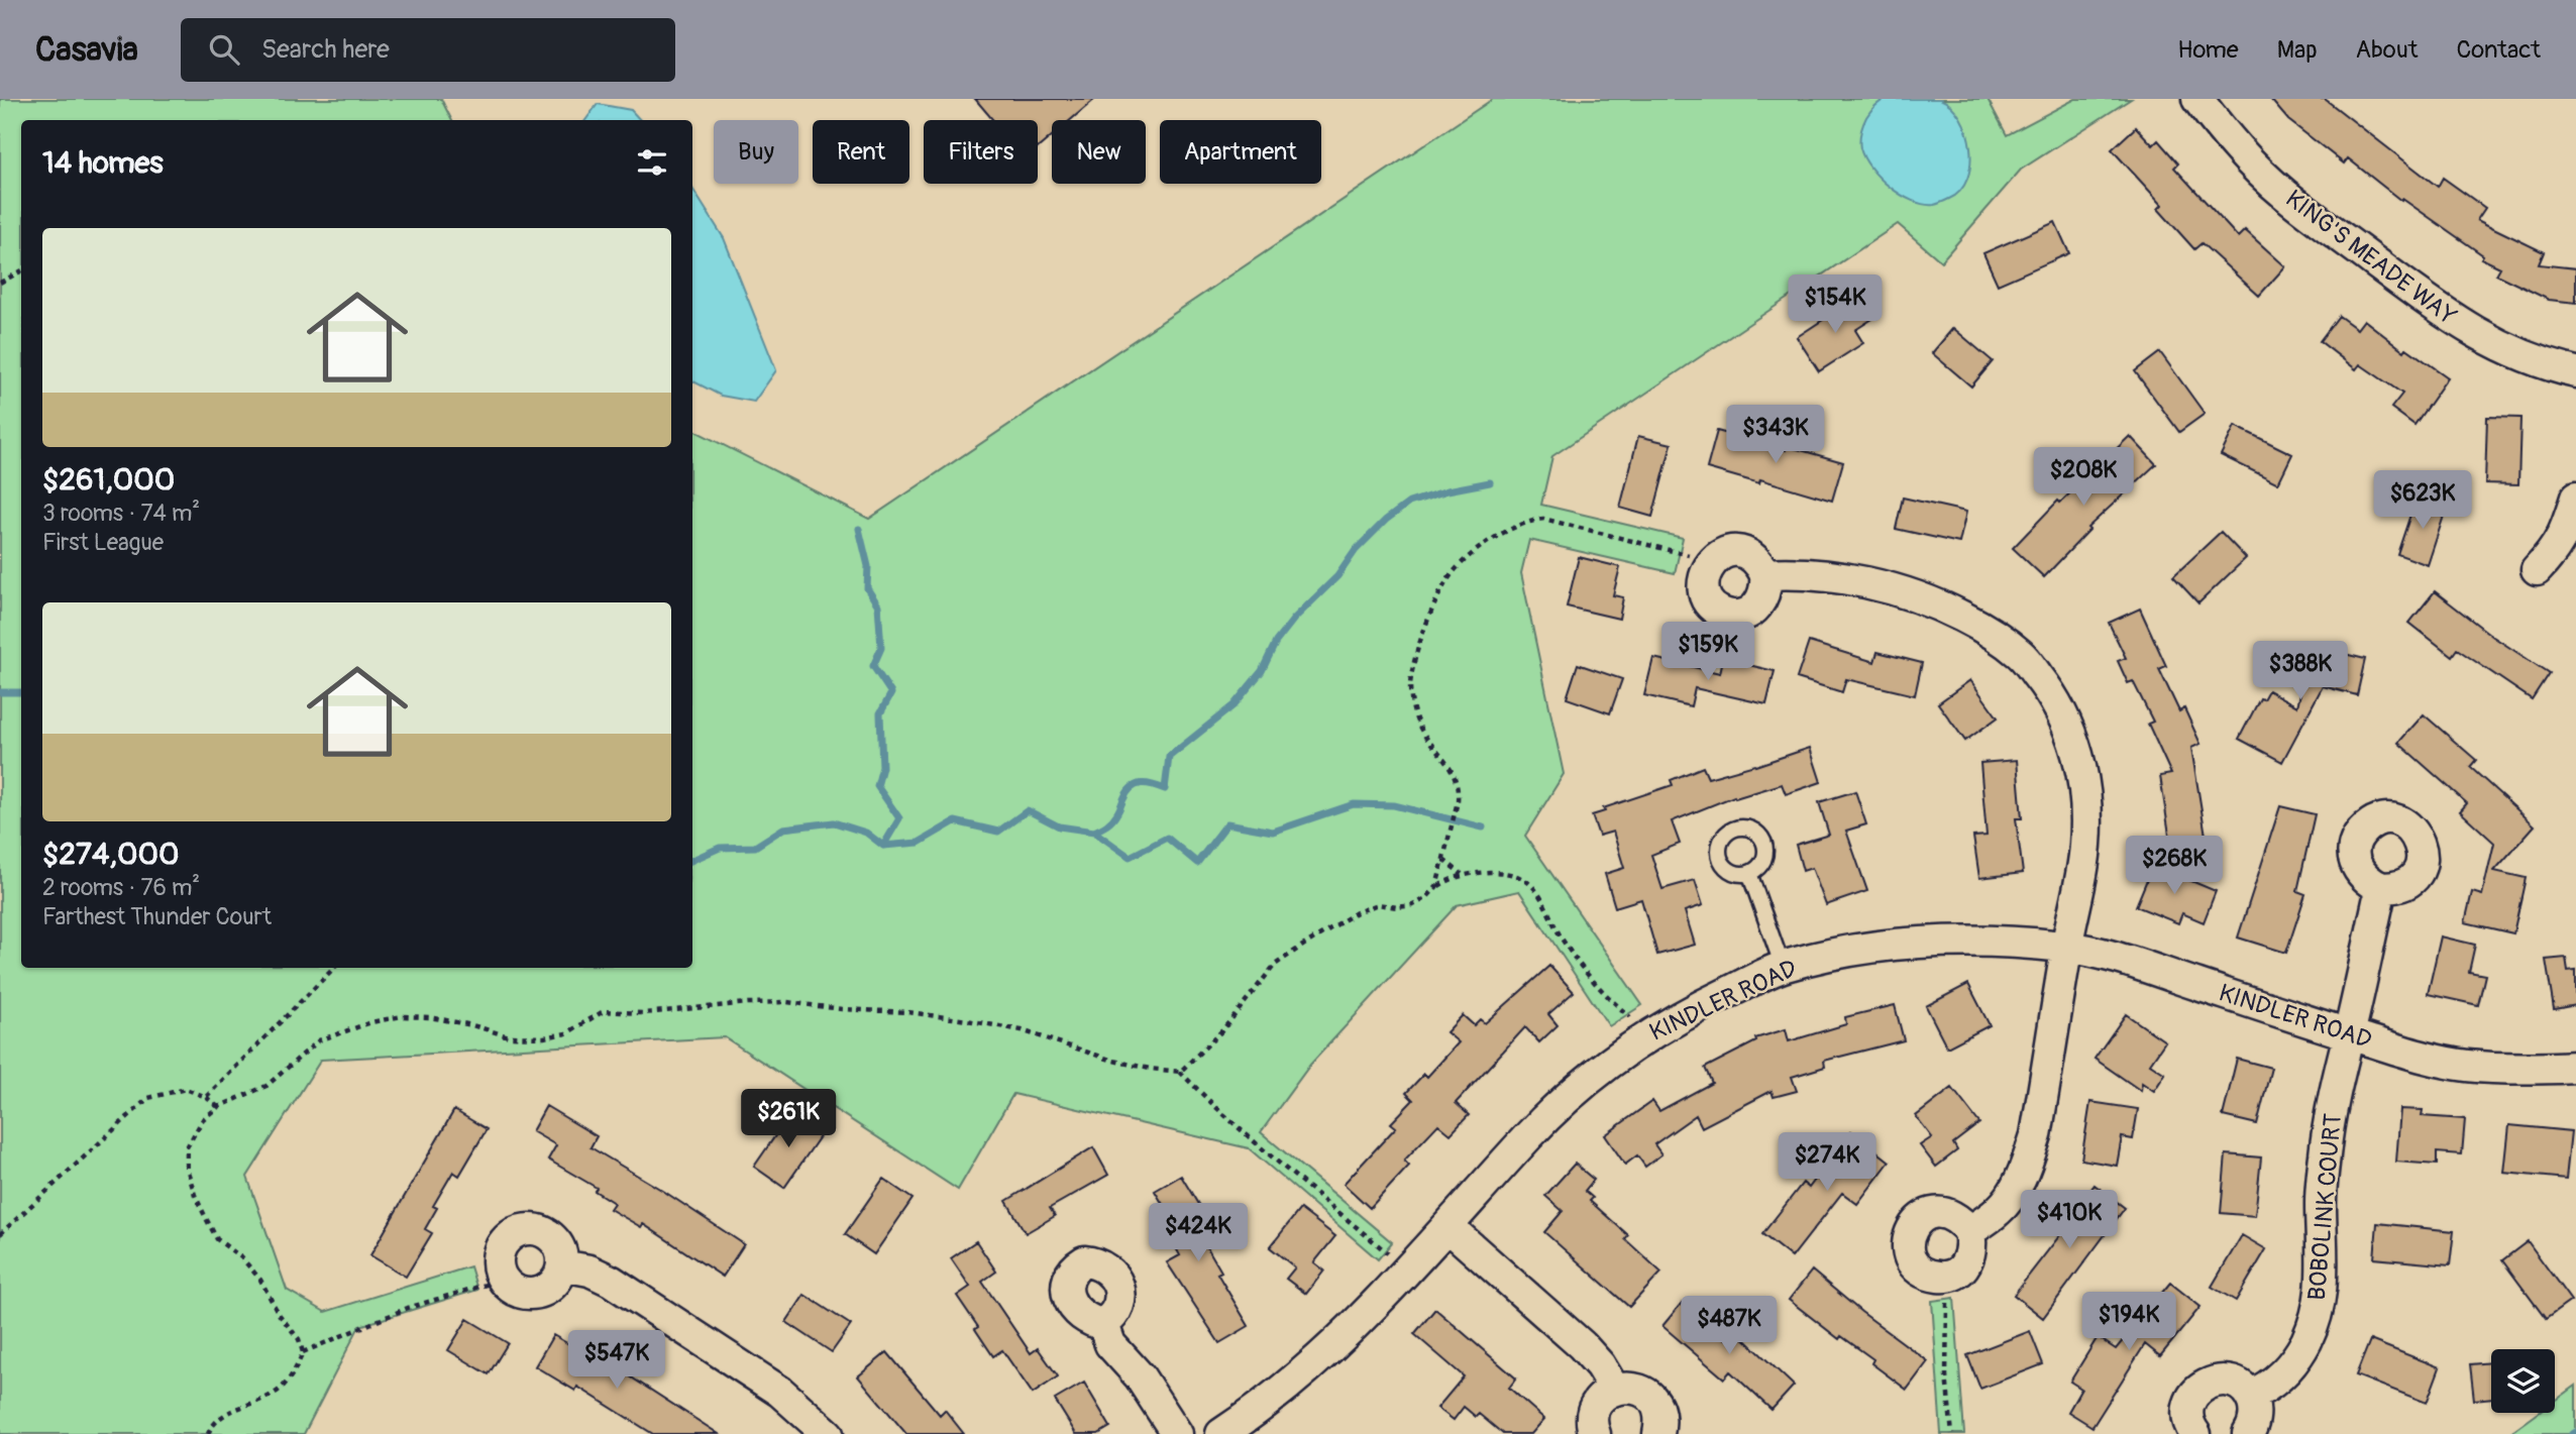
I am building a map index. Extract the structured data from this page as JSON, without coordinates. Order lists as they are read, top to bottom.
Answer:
{
  "streets": {
    "street": ["KING'S MEADE WAY", "KINDLER ROAD", "BOBOLINK COURT"]
  },
  "crossings": [
    ["KINDLER ROAD", "BOBOLINK COURT"]
  ],
  "page": {
    "header": "Casavia",
    "search": "Search here",
    "nav": [
      "Home",
      "Map",
      "About",
      "Contact"
    ],
    "chip": [
      "Buy",
      "Rent",
      "Filters",
      "New",
      "Apartment"
    ],
    "heading": "14 homes",
    "list": [
      {
        "name": "$261,000",
        "note": "3 rooms · 74 m² · First League"
      },
      {
        "name": "$274,000",
        "note": "2 rooms · 76 m² · Farthest Thunder Court"
      }
    ],
    "price": [
      "$154K",
      "$343K",
      "$208K",
      "$623K",
      "$159K",
      "$388K",
      "$268K",
      "$261K",
      "$274K",
      "$410K",
      "$424K",
      "$194K",
      "$487K",
      "$547K"
    ]
  }
}
